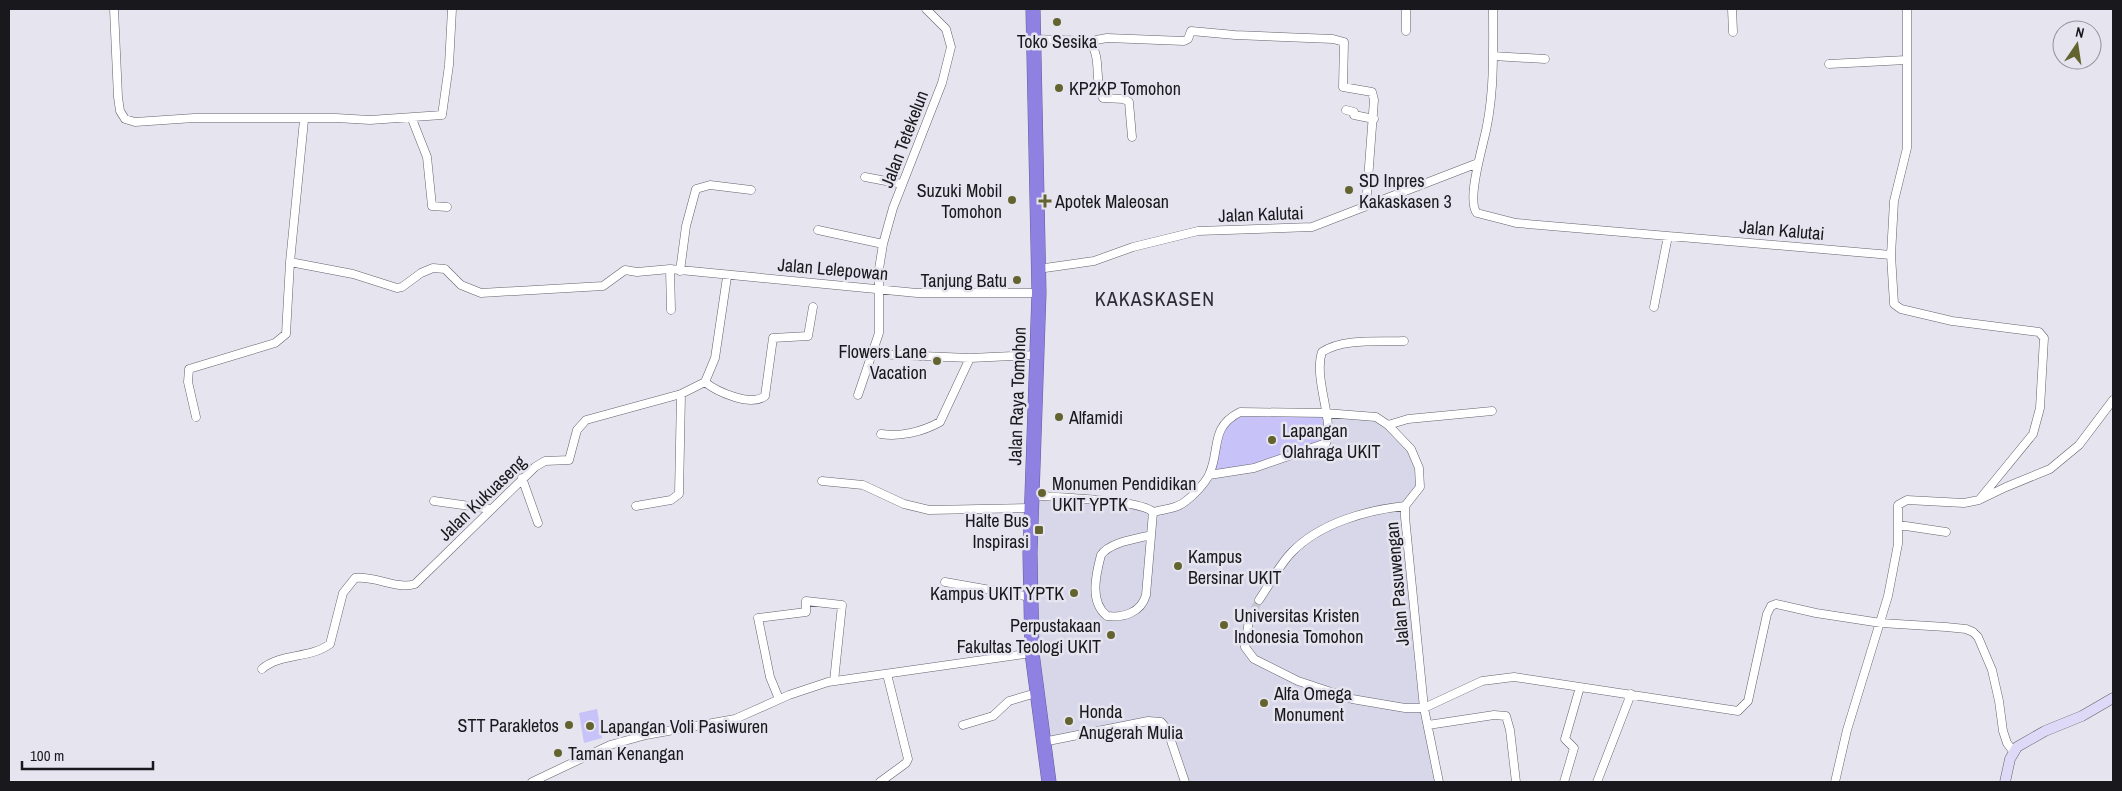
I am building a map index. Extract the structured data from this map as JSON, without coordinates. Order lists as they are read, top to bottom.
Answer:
{
  "streets": {
    "highway": ["Jalan Raya Tomohon"],
    "street": [
      "Jalan Tetekelun",
      "Jalan Kalutai",
      "Jalan Lelepowan",
      "Jalan Kukuaseng",
      "Jalan Pasuwengan"
    ]
  },
  "crossings": [
    ["Jalan Tetekelun", "Jalan Lelepowan"],
    ["Jalan Kalutai", "Jalan Raya Tomohon"],
    ["Jalan Lelepowan", "Jalan Raya Tomohon"]
  ],
  "districts": ["KAKASKASEN"],
  "places": {
    "other": [
      "Toko Sesika",
      "KP2KP Tomohon",
      "SD Inpres Kakaskasen 3",
      "Suzuki Mobil Tomohon",
      "Tanjung Batu",
      "Flowers Lane Vacation",
      "Alfamidi",
      "Lapangan Olahraga UKIT",
      "Monumen Pendidikan UKIT YPTK",
      "Kampus Bersinar UKIT",
      "Kampus UKIT YPTK",
      "Universitas Kristen Indonesia Tomohon",
      "Perpustakaan Fakultas Teologi UKIT",
      "Alfa Omega Monument",
      "Honda Anugerah Mulia",
      "STT Parakletos",
      "Lapangan Voli Pasiwuren",
      "Taman Kenangan"
    ],
    "health": ["Apotek Maleosan"],
    "transit": ["Halte Bus Inspirasi"]
  },
  "scale_bar": "100 m",
  "north": "top"
}
